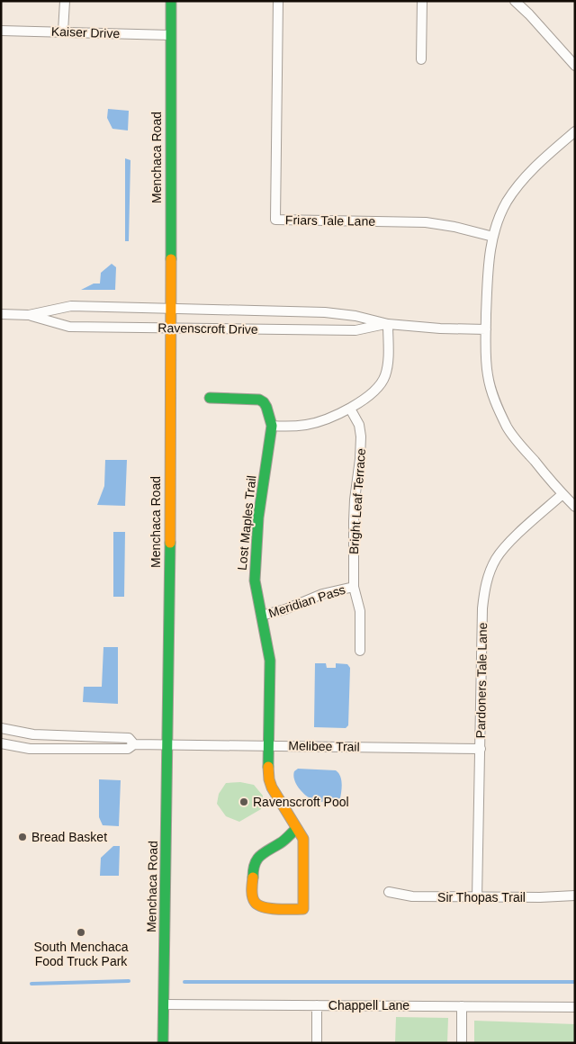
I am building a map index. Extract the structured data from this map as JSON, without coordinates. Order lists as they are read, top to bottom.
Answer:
{
  "streets": {
    "main road": ["Menchaca Road", "Lost Maples Trail"],
    "street": [
      "Kaiser Drive",
      "Friars Tale Lane",
      "Ravenscroft Drive",
      "Bright Leaf Terrace",
      "Meridian Pass",
      "Pardoners Tale Lane",
      "Melibee Trail",
      "Sir Thopas Trail",
      "Chappell Lane"
    ]
  },
  "crossings": [
    ["Kaiser Drive", "Menchaca Road"],
    ["Menchaca Road", "Ravenscroft Drive"],
    ["Menchaca Road", "Melibee Trail"],
    ["Menchaca Road", "Chappell Lane"],
    ["Bright Leaf Terrace", "Meridian Pass"],
    ["Lost Maples Trail", "Meridian Pass"],
    ["Lost Maples Trail", "Melibee Trail"],
    ["Pardoners Tale Lane", "Melibee Trail"],
    ["Pardoners Tale Lane", "Sir Thopas Trail"]
  ],
  "places": ["Ravenscroft Pool", "Bread Basket", "South Menchaca Food Truck Park"]
}
